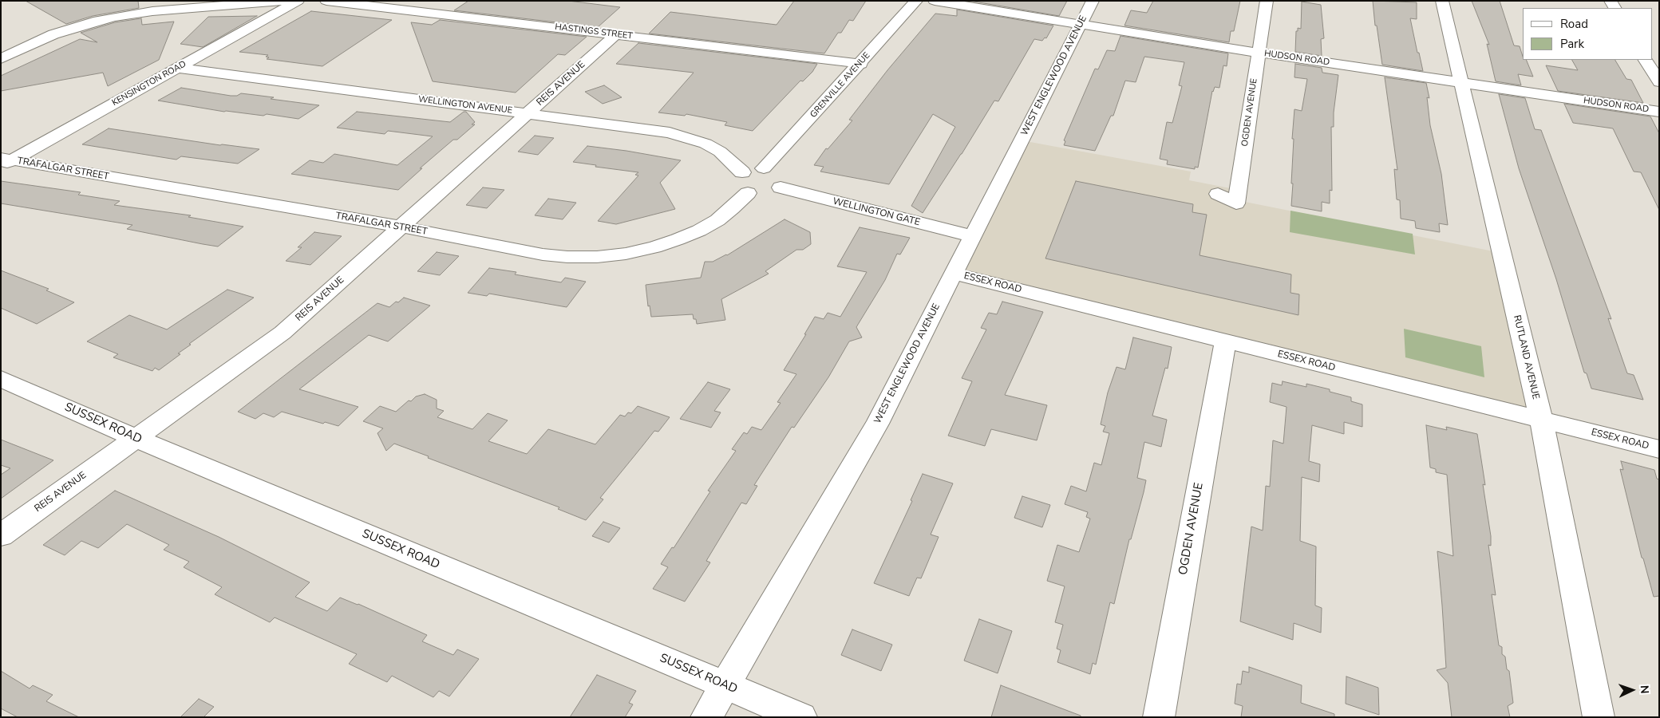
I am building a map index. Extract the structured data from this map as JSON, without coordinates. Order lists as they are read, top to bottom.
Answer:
{
  "streets": {
    "street": [
      "HASTINGS STREET",
      "HUDSON ROAD",
      "WEST ENGLEWOOD AVENUE",
      "KENSINGTON ROAD",
      "REIS AVENUE",
      "GRENVILLE AVENUE",
      "WELLINGTON AVENUE",
      "OGDEN AVENUE",
      "TRAFALGAR STREET",
      "WELLINGTON GATE",
      "ESSEX ROAD",
      "RUTLAND AVENUE",
      "SUSSEX ROAD"
    ]
  },
  "crossings": [
    ["HASTINGS STREET", "REIS AVENUE"],
    ["HASTINGS STREET", "GRENVILLE AVENUE"],
    ["HUDSON ROAD", "WEST ENGLEWOOD AVENUE"],
    ["HUDSON ROAD", "OGDEN AVENUE"],
    ["HUDSON ROAD", "RUTLAND AVENUE"],
    ["WEST ENGLEWOOD AVENUE", "WELLINGTON GATE"],
    ["WEST ENGLEWOOD AVENUE", "ESSEX ROAD"],
    ["WEST ENGLEWOOD AVENUE", "SUSSEX ROAD"],
    ["KENSINGTON ROAD", "WELLINGTON AVENUE"],
    ["KENSINGTON ROAD", "TRAFALGAR STREET"],
    ["REIS AVENUE", "WELLINGTON AVENUE"],
    ["REIS AVENUE", "TRAFALGAR STREET"],
    ["REIS AVENUE", "SUSSEX ROAD"],
    ["OGDEN AVENUE", "ESSEX ROAD"],
    ["ESSEX ROAD", "RUTLAND AVENUE"]
  ],
  "legend": ["Road", "Park"],
  "north": "right"
}
